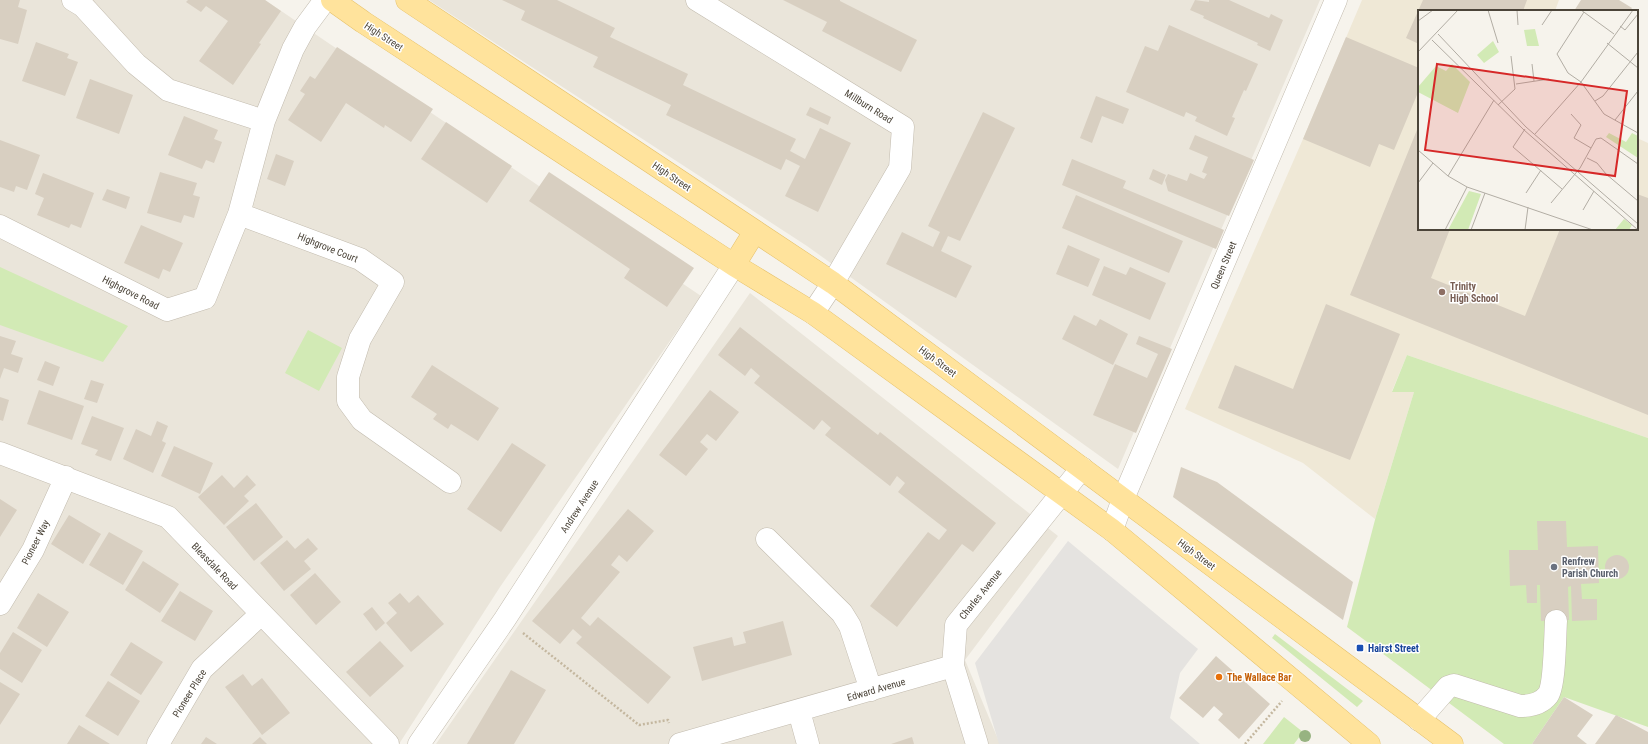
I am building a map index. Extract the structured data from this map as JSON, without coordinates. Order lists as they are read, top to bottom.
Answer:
{
  "streets": {
    "main road": ["High Street"],
    "street": [
      "Millburn Road",
      "Highgrove Court",
      "Queen Street",
      "Highgrove Road",
      "Andrew Avenue",
      "Pioneer Way",
      "Bleasdale Road",
      "Charles Avenue",
      "Edward Avenue",
      "Pioneer Place"
    ]
  },
  "crossings": [
    ["High Street", "Millburn Road"],
    ["High Street", "Queen Street"],
    ["High Street", "Andrew Avenue"],
    ["High Street", "Charles Avenue"],
    ["Highgrove Court", "Highgrove Road"],
    ["Pioneer Way", "Bleasdale Road"],
    ["Bleasdale Road", "Pioneer Place"],
    ["Charles Avenue", "Edward Avenue"]
  ],
  "places": {
    "other": ["Trinity High School", "Renfrew Parish Church", "The Wallace Bar"],
    "transit": ["Hairst Street"]
  }
}
